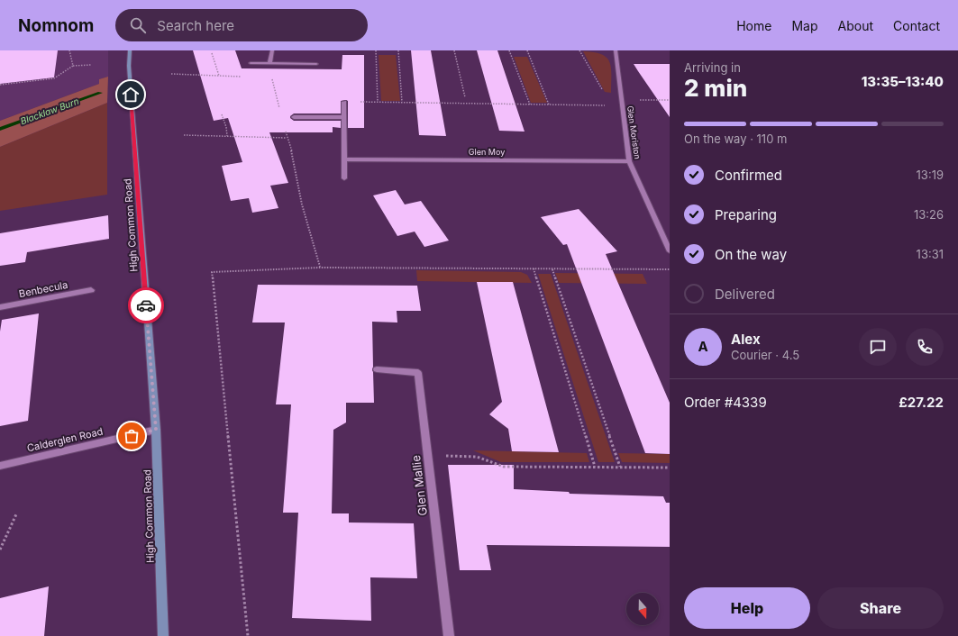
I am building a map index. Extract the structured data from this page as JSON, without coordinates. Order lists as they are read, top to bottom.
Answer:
{
  "streets": {
    "street": [
      "Glen Moriston",
      "Glen Moy",
      "High Common Road",
      "Benbecula",
      "Calderglen Road",
      "Glen Mallie"
    ]
  },
  "crossings": [
    ["Glen Moriston", "Glen Moy"],
    ["High Common Road", "Calderglen Road"]
  ],
  "water": ["Blacklaw Burn"],
  "north": "bottom",
  "page": {
    "header": "Nomnom",
    "search": "Search here",
    "nav": [
      "Home",
      "Map",
      "About",
      "Contact"
    ],
    "heading": ["2 min", "Arriving in", "13:35–13:40"],
    "panel": [
      "Alex",
      "Courier · 4.5",
      "Order #4339",
      "£27.22"
    ],
    "bar": "On the way · 110 m",
    "list": [
      ["Confirmed", "13:19"],
      ["Preparing", "13:26"],
      ["On the way", "13:31"],
      "Delivered"
    ],
    "round": "A",
    "buttons": ["Help", "Share"]
  }
}
